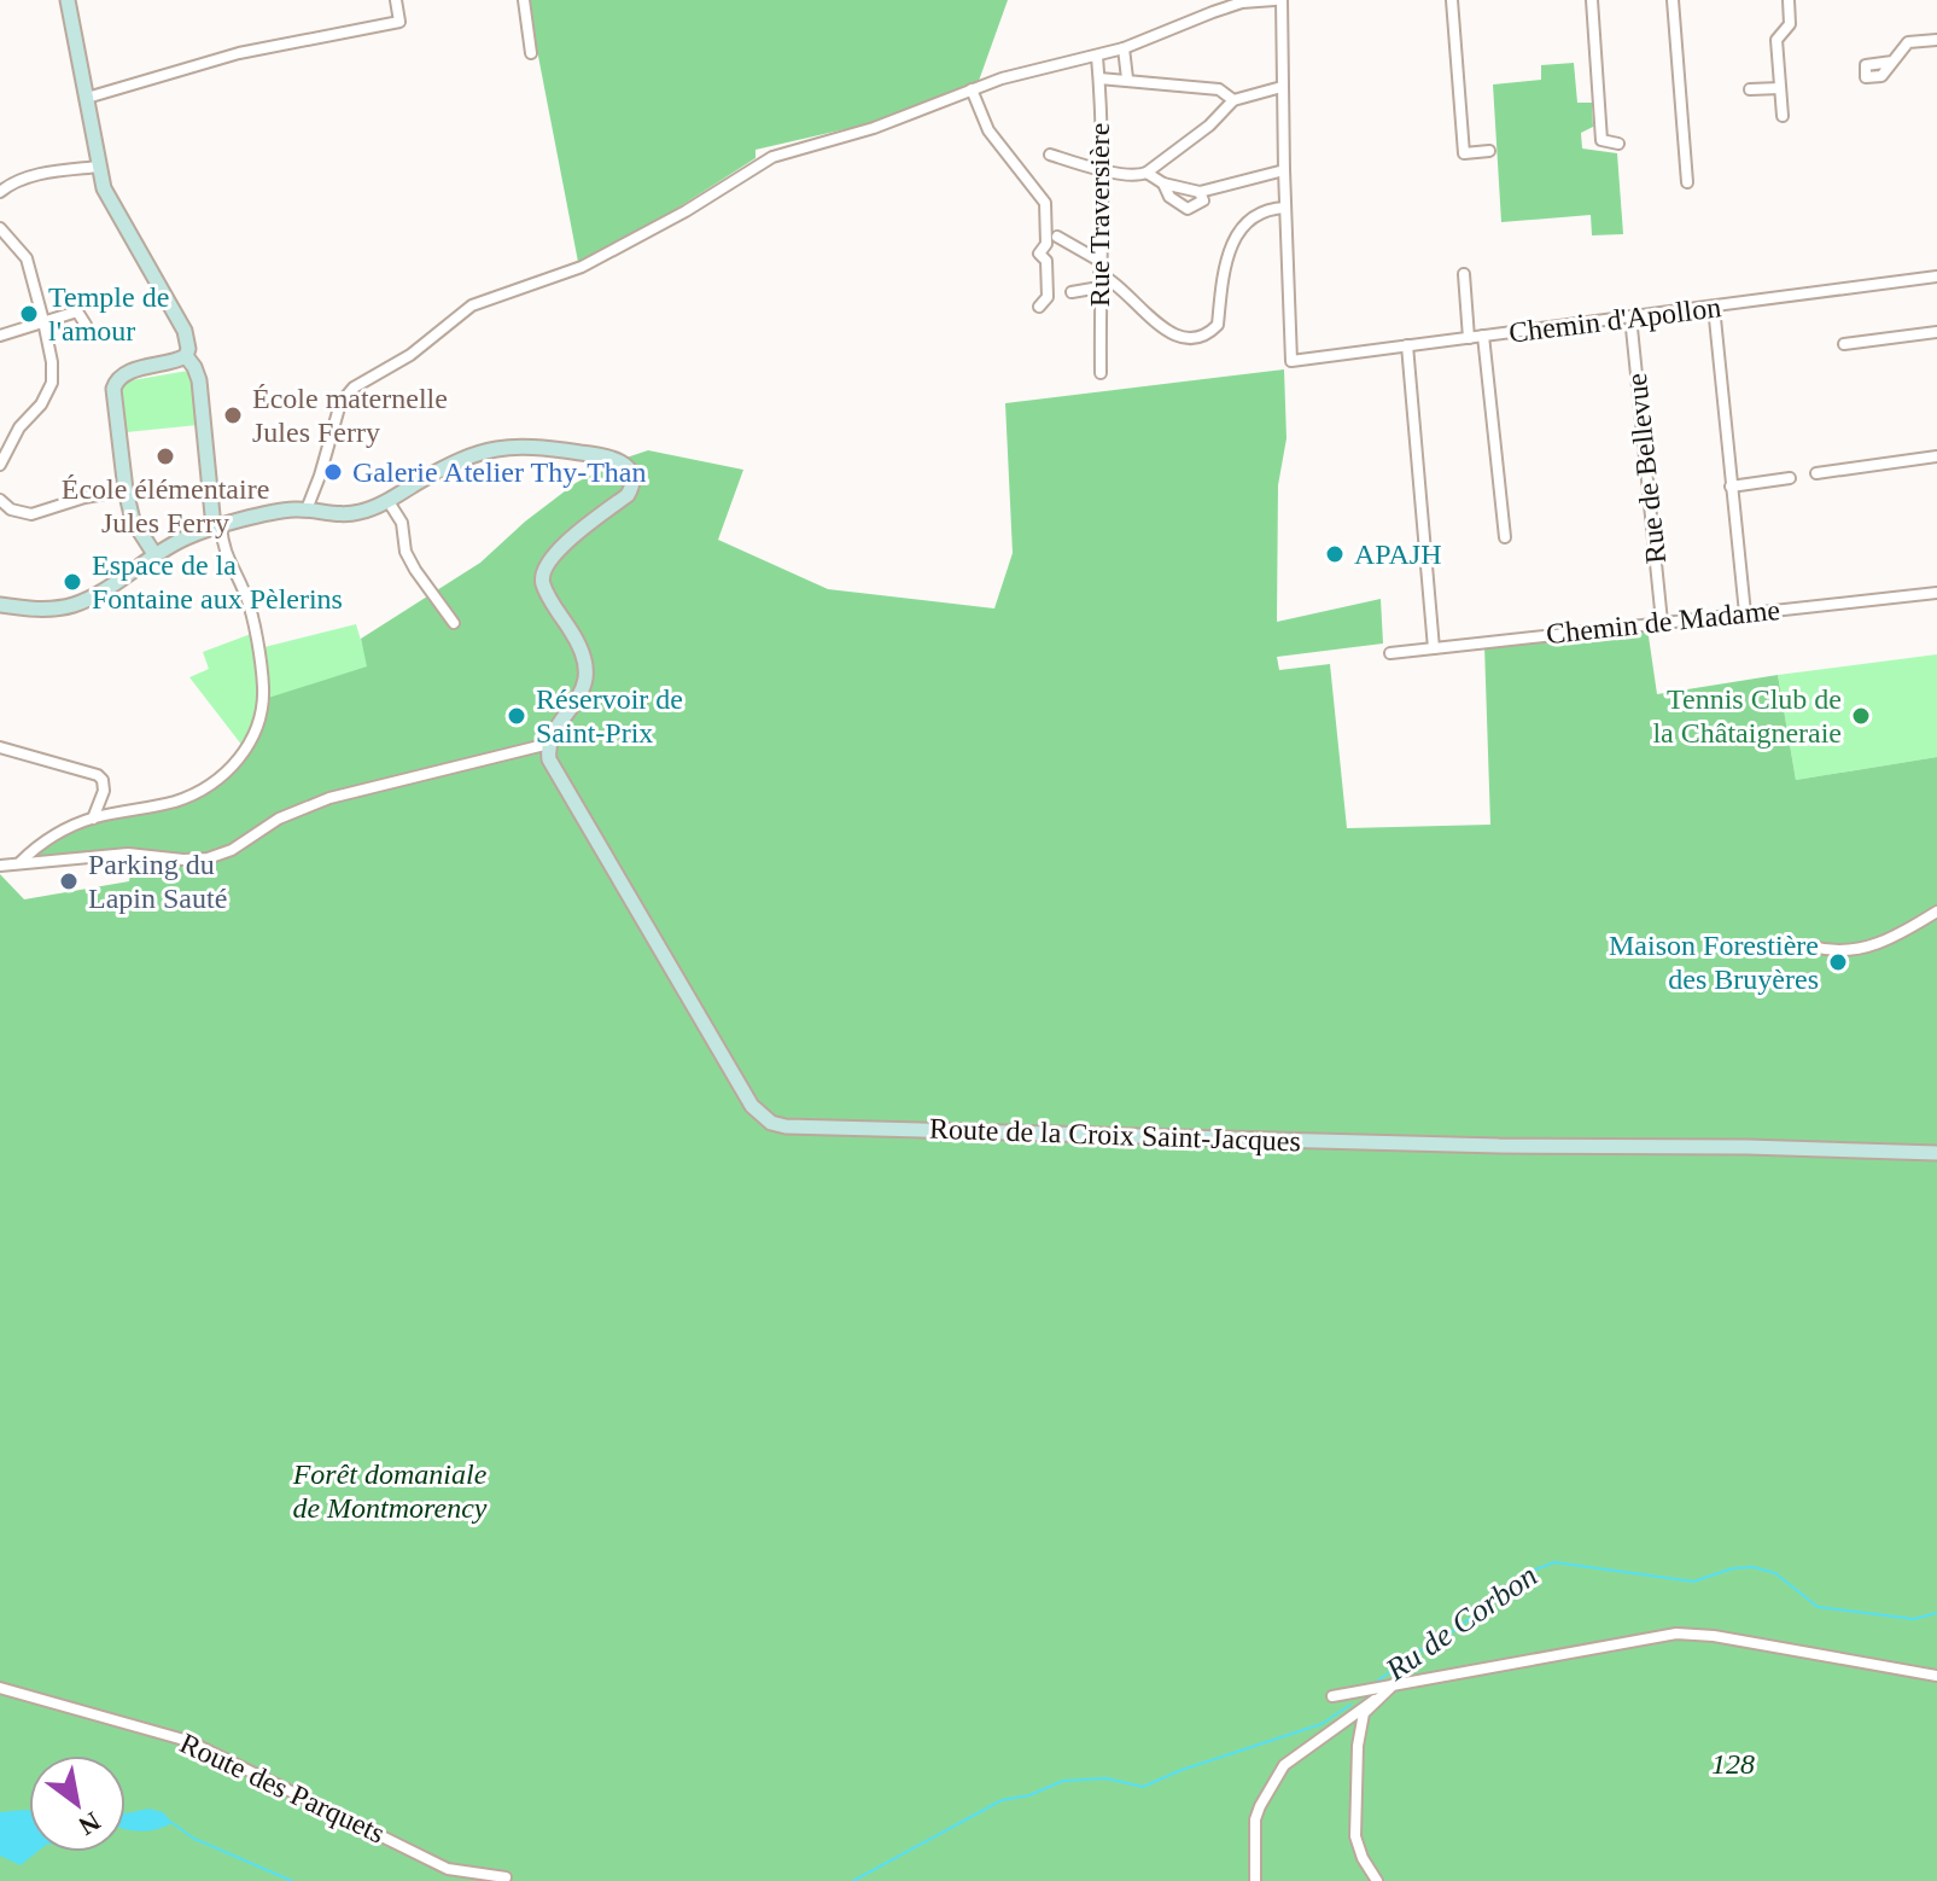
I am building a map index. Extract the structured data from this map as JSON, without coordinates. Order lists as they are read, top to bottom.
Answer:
{
  "streets": {
    "street": [
      "Rue Traversière",
      "Chemin d'Apollon",
      "Rue de Bellevue",
      "Chemin de Madame",
      "Route de la Croix Saint-Jacques",
      "Route des Parquets"
    ]
  },
  "crossings": [
    ["Chemin d'Apollon", "Rue de Bellevue"],
    ["Rue de Bellevue", "Chemin de Madame"]
  ],
  "water": ["Ru de Corbon"],
  "parks": ["Forêt domaniale de Montmorency", "128"],
  "places": [
    "Temple de l'amour",
    "École maternelle Jules Ferry",
    "École élémentaire Jules Ferry",
    "Galerie Atelier Thy-Than",
    "APAJH",
    "Espace de la Fontaine aux Pèlerins",
    "Réservoir de Saint-Prix",
    "Tennis Club de la Châtaigneraie",
    "Parking du Lapin Sauté",
    "Maison Forestière des Bruyères"
  ],
  "north": "bottom right"
}
